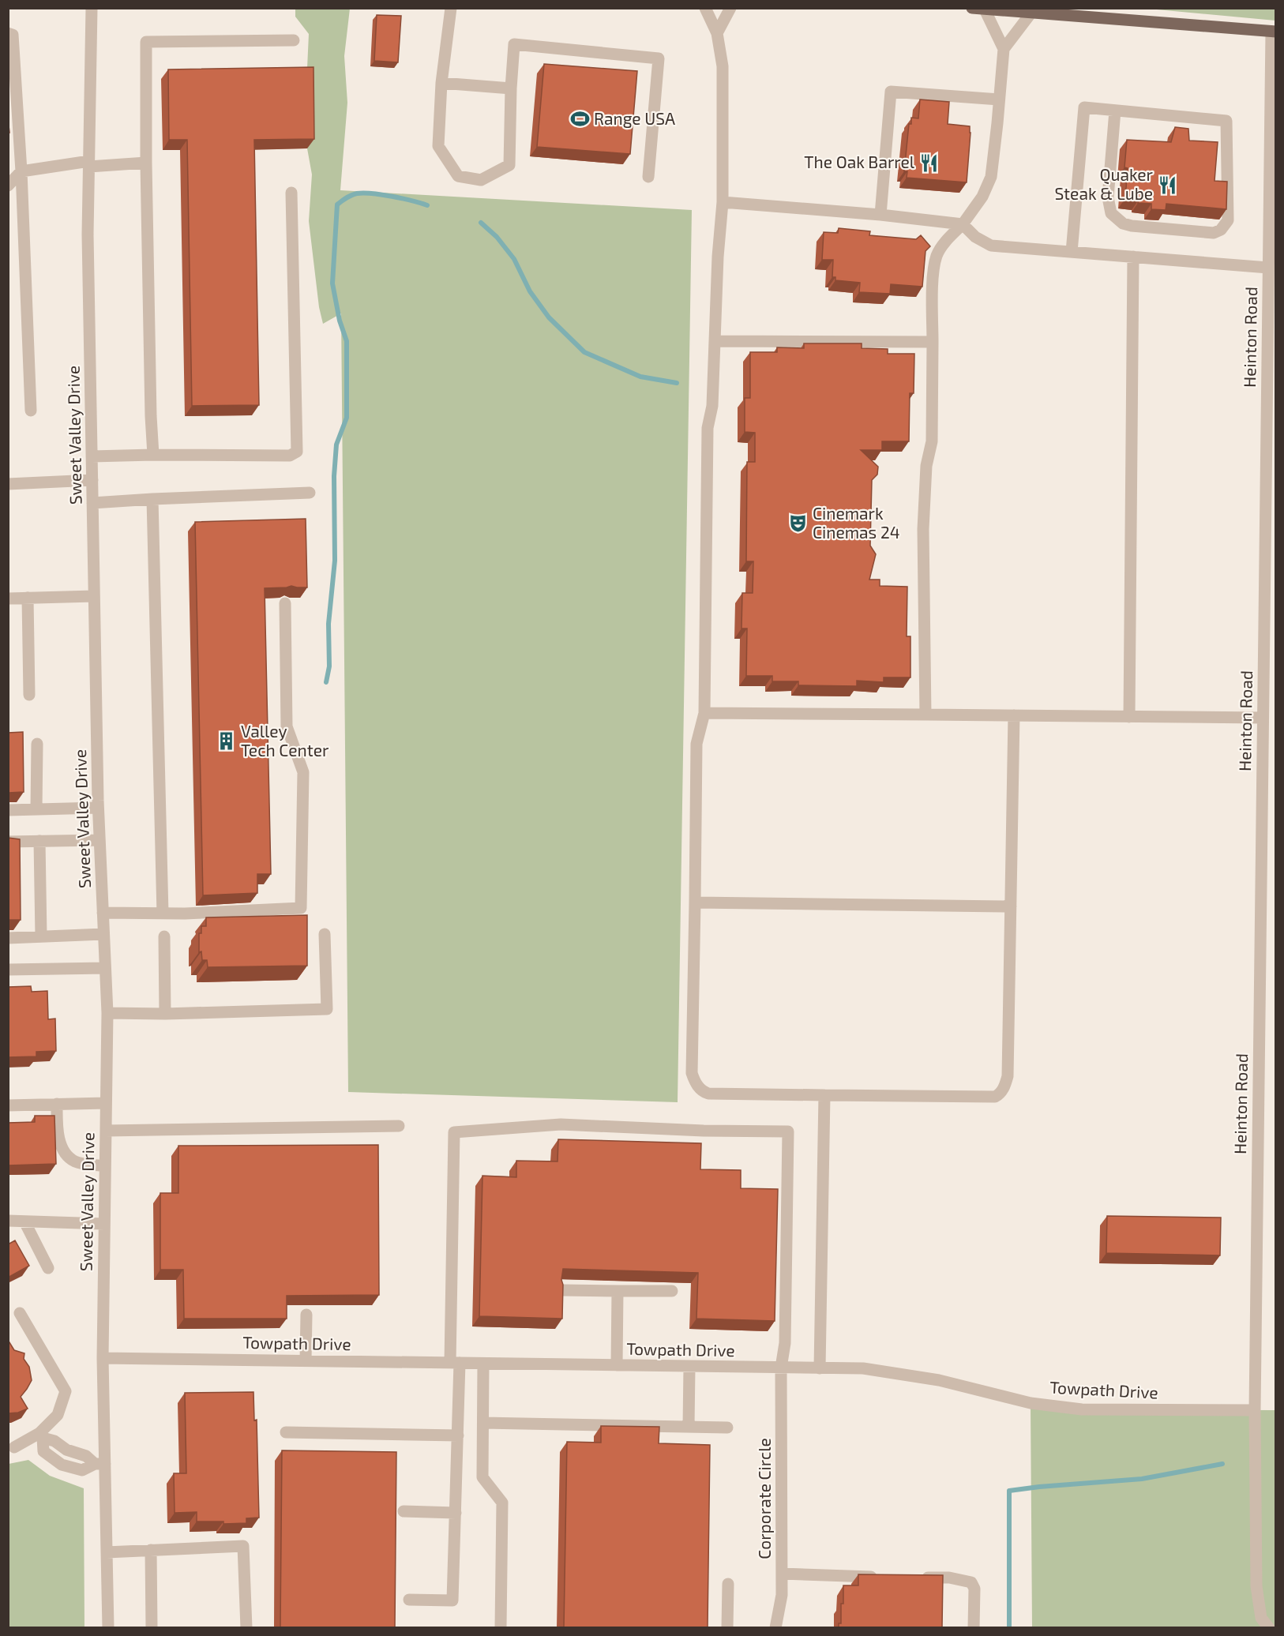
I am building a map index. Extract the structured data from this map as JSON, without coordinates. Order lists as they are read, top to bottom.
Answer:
{
  "streets": {
    "street": [
      "Heinton Road",
      "Sweet Valley Drive",
      "Towpath Drive",
      "Corporate Circle"
    ]
  },
  "crossings": [
    ["Heinton Road", "Towpath Drive"],
    ["Sweet Valley Drive", "Towpath Drive"],
    ["Towpath Drive", "Corporate Circle"]
  ],
  "places": {
    "sports": ["Range USA"],
    "restaurant": ["The Oak Barrel", "Quaker Steak & Lube"],
    "theatre": ["Cinemark Cinemas 24"],
    "building": ["Valley Tech Center"]
  }
}
